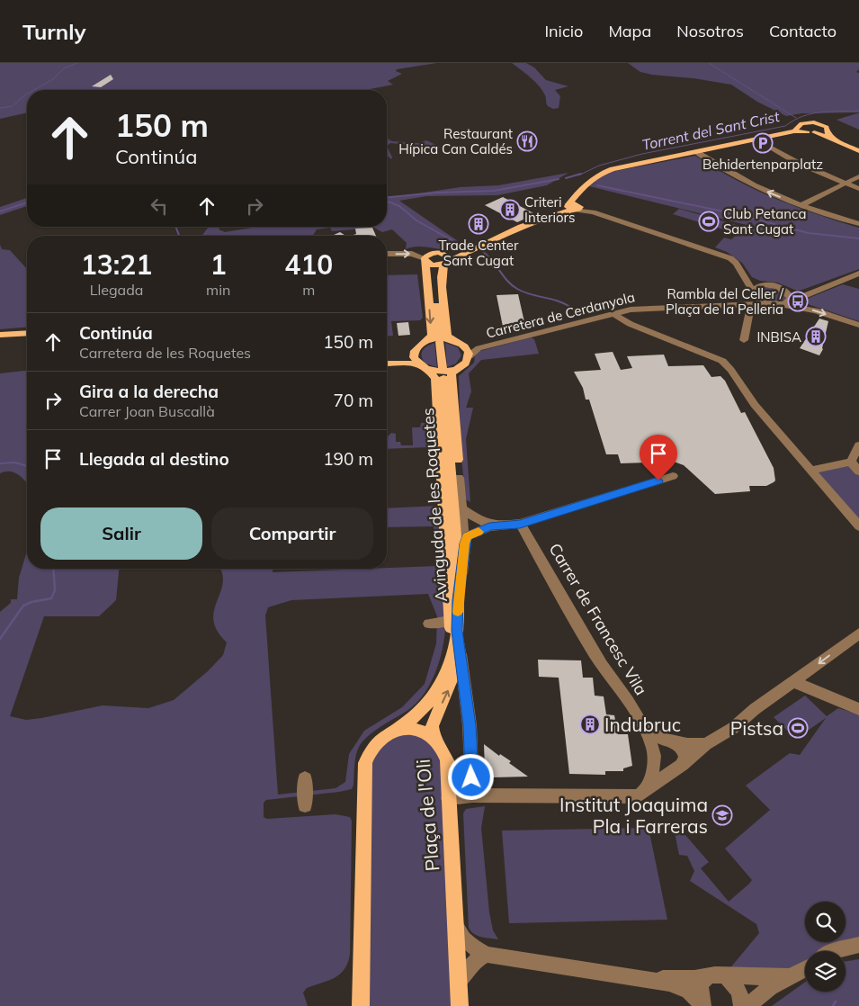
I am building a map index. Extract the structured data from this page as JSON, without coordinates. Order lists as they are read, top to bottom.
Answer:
{
  "streets": {
    "main road": ["Avinguda de les Roquetes", "Plaça de l'Oli"],
    "street": ["Carretera de Cerdanyola", "Carrer de Francesc Vila"]
  },
  "crossings": [
    ["Avinguda de les Roquetes", "Plaça de l'Oli"]
  ],
  "water": ["Torrent del Sant Crist"],
  "places": {
    "restaurant": ["Restaurant Hípica Can Caldés"],
    "parking": ["Behidertenparplatz"],
    "building": [
      "Criteri Interiors",
      "Trade Center Sant Cugat",
      "INBISA",
      "Indubruc"
    ],
    "sports": ["Club Petanca Sant Cugat", "Pistsa"],
    "bus stop": ["Rambla del Celler / Plaça de la Pelleria"],
    "school or university": ["Institut Joaquima Pla i Farreras"]
  },
  "page": {
    "header": "Turnly",
    "nav": [
      "Inicio",
      "Mapa",
      "Nosotros",
      "Contacto"
    ],
    "turn": ["150 m", "Continúa"],
    "eta": [
      "13:21",
      "Llegada",
      "1",
      "min",
      "410",
      "m"
    ],
    "list": [
      {
        "name": "Continúa",
        "note": "Carretera de les Roquetes",
        "value": "150 m"
      },
      {
        "name": "Gira a la derecha",
        "note": "Carrer Joan Buscallà",
        "value": "70 m"
      },
      {
        "name": "Llegada al destino",
        "value": "190 m"
      }
    ],
    "buttons": ["Salir", "Compartir"]
  }
}
